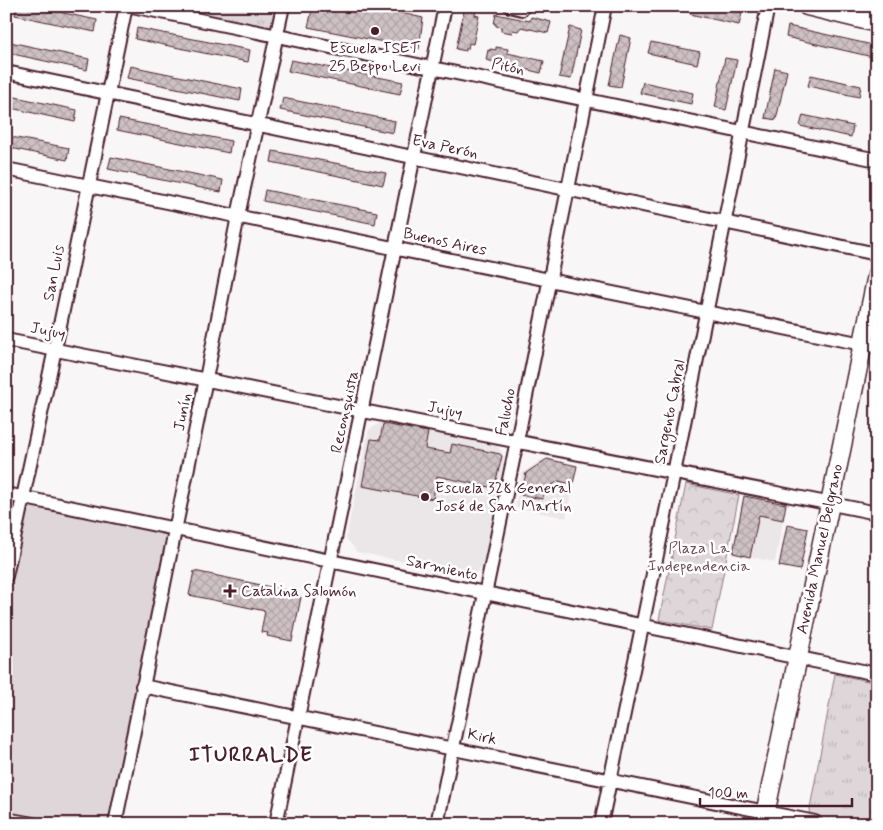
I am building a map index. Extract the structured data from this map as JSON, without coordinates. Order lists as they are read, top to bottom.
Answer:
{
  "streets": {
    "main road": ["Avenida Manuel Belgrano"],
    "street": [
      "Pitón",
      "Eva Perón",
      "Buenos Aires",
      "San Luis",
      "Jujuy",
      "Junín",
      "Reconquista",
      "Falucho",
      "Sargento Cabral",
      "Sarmiento",
      "Kirk"
    ]
  },
  "crossings": [
    ["Pitón", "Junín"],
    ["Pitón", "Reconquista"],
    ["Pitón", "Falucho"],
    ["Pitón", "Sargento Cabral"],
    ["Eva Perón", "San Luis"],
    ["Eva Perón", "Junín"],
    ["Eva Perón", "Reconquista"],
    ["Eva Perón", "Falucho"],
    ["Eva Perón", "Sargento Cabral"],
    ["Buenos Aires", "San Luis"],
    ["Buenos Aires", "Junín"],
    ["Buenos Aires", "Reconquista"],
    ["Buenos Aires", "Falucho"],
    ["Buenos Aires", "Sargento Cabral"],
    ["Buenos Aires", "Avenida Manuel Belgrano"],
    ["San Luis", "Jujuy"],
    ["San Luis", "Sarmiento"],
    ["Jujuy", "Junín"],
    ["Jujuy", "Reconquista"],
    ["Jujuy", "Falucho"],
    ["Jujuy", "Sargento Cabral"],
    ["Jujuy", "Avenida Manuel Belgrano"],
    ["Junín", "Sarmiento"],
    ["Junín", "Kirk"],
    ["Reconquista", "Sarmiento"],
    ["Reconquista", "Kirk"],
    ["Falucho", "Sarmiento"],
    ["Falucho", "Kirk"],
    ["Sargento Cabral", "Sarmiento"],
    ["Sargento Cabral", "Kirk"],
    ["Avenida Manuel Belgrano", "Sarmiento"],
    ["Avenida Manuel Belgrano", "Kirk"]
  ],
  "districts": ["ITURRALDE"],
  "parks": ["Plaza La Independencia"],
  "places": {
    "other": ["Escuela ISET 25 Beppo Levi", "Escuela 328 General José de San Martín"],
    "health": ["Catalina Salomón"]
  },
  "scale_bar": "100 m"
}
